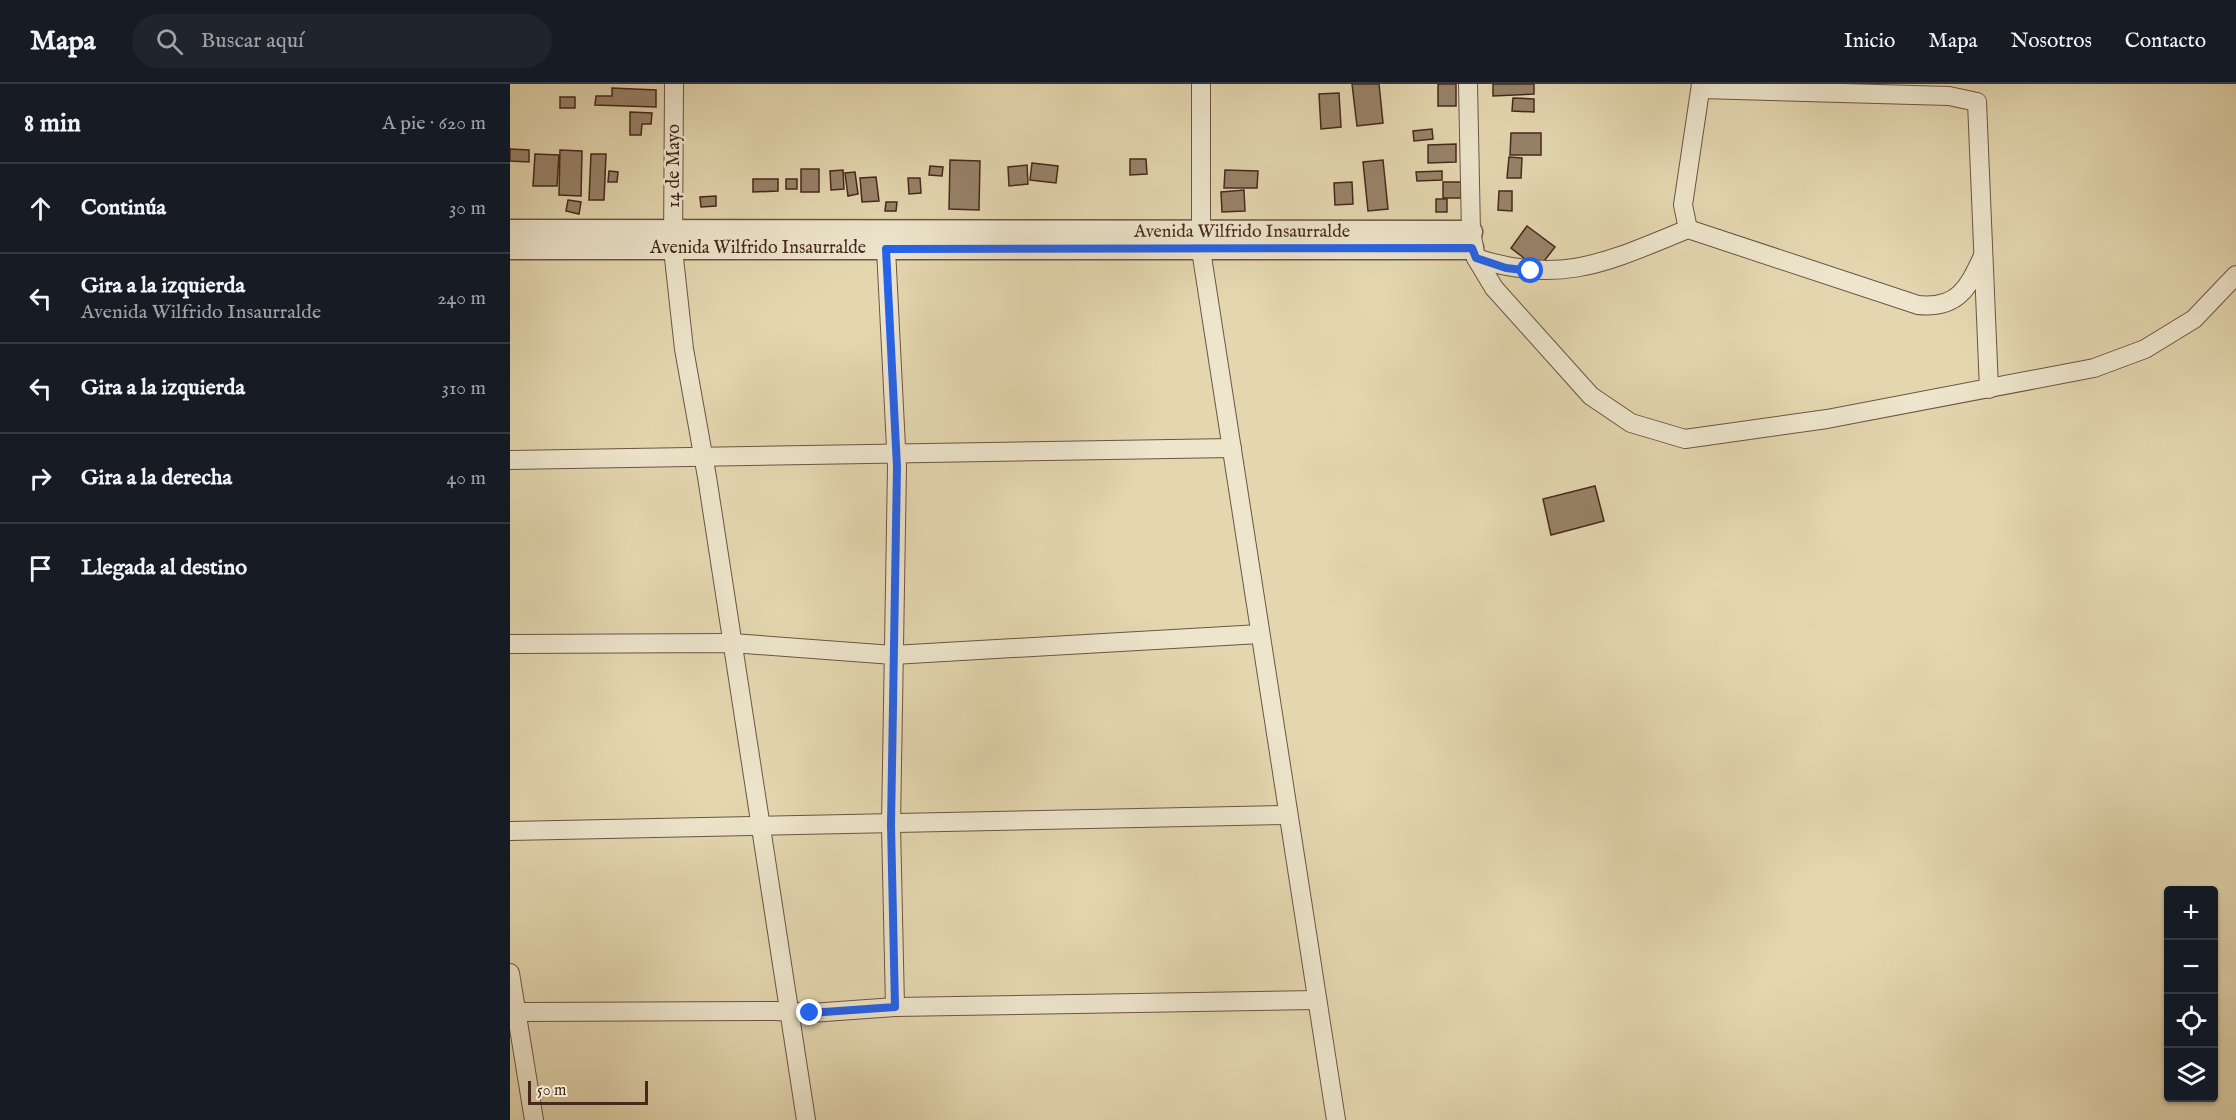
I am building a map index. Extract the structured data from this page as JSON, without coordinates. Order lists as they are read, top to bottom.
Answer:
{
  "streets": {
    "street": ["14 de Mayo", "Avenida Wilfrido Insaurralde"]
  },
  "crossings": [
    ["14 de Mayo", "Avenida Wilfrido Insaurralde"]
  ],
  "scale_bar": "50 m",
  "page": {
    "header": "Mapa",
    "search": "Buscar aquí",
    "nav": [
      "Inicio",
      "Mapa",
      "Nosotros",
      "Contacto"
    ],
    "heading": ["8 min", "A pie · 620 m"],
    "list": [
      ["Continúa", "30 m"],
      ["Gira a la izquierda", "Avenida Wilfrido Insaurralde", "240 m"],
      ["Gira a la izquierda", "310 m"],
      ["Gira a la derecha", "40 m"],
      "Llegada al destino"
    ],
    "map_buttons": ["+", "−"],
    "scale": "50 m"
  }
}
